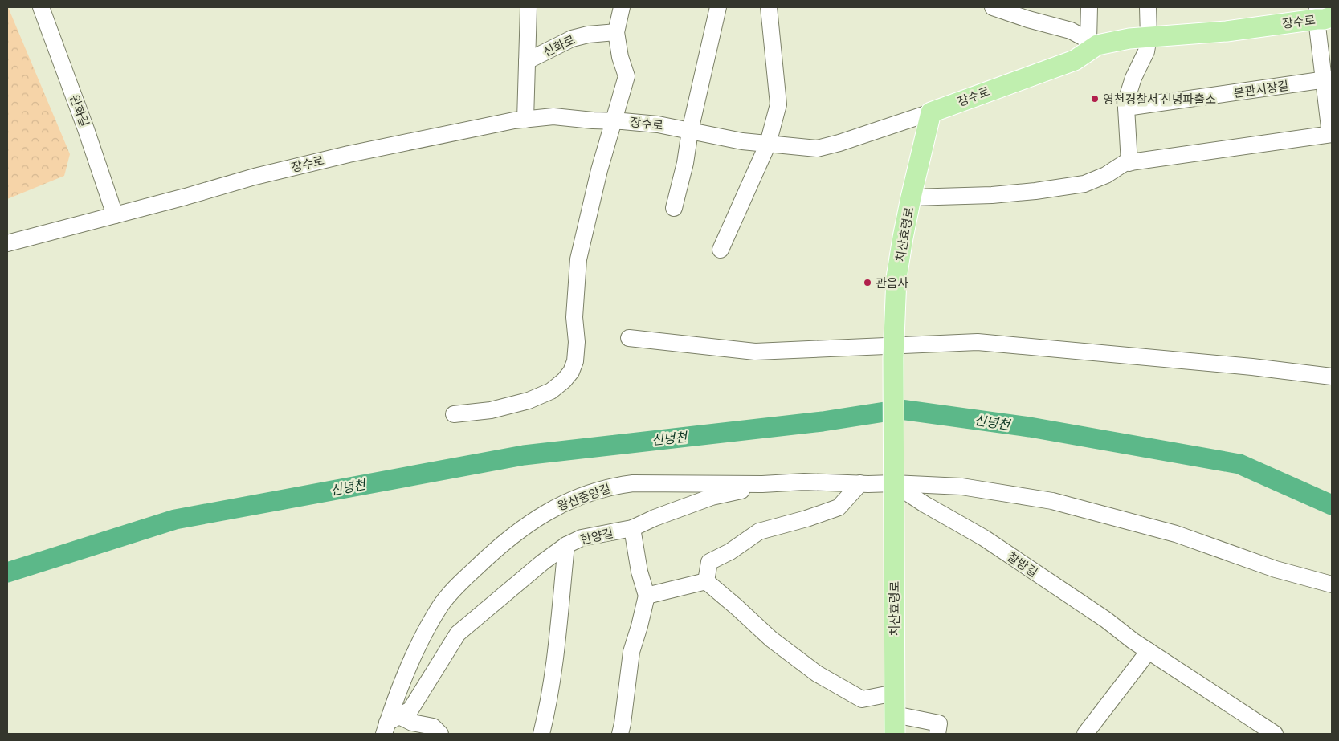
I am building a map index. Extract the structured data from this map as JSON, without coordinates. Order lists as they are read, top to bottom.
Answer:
{
  "streets": {
    "main road": ["장수로", "치산효령로"],
    "street": [
      "신화로",
      "본관시장길",
      "완화길",
      "왕산중앙길",
      "한양길",
      "찰방길"
    ]
  },
  "crossings": [
    ["장수로", "신화로"],
    ["장수로", "완화길"],
    ["장수로", "치산효령로"],
    ["치산효령로", "왕산중앙길"],
    ["치산효령로", "찰방길"],
    ["왕산중앙길", "한양길"],
    ["왕산중앙길", "찰방길"]
  ],
  "water": ["신녕천"],
  "places": ["영천경찰서 신녕파출소", "관음사"]
}
